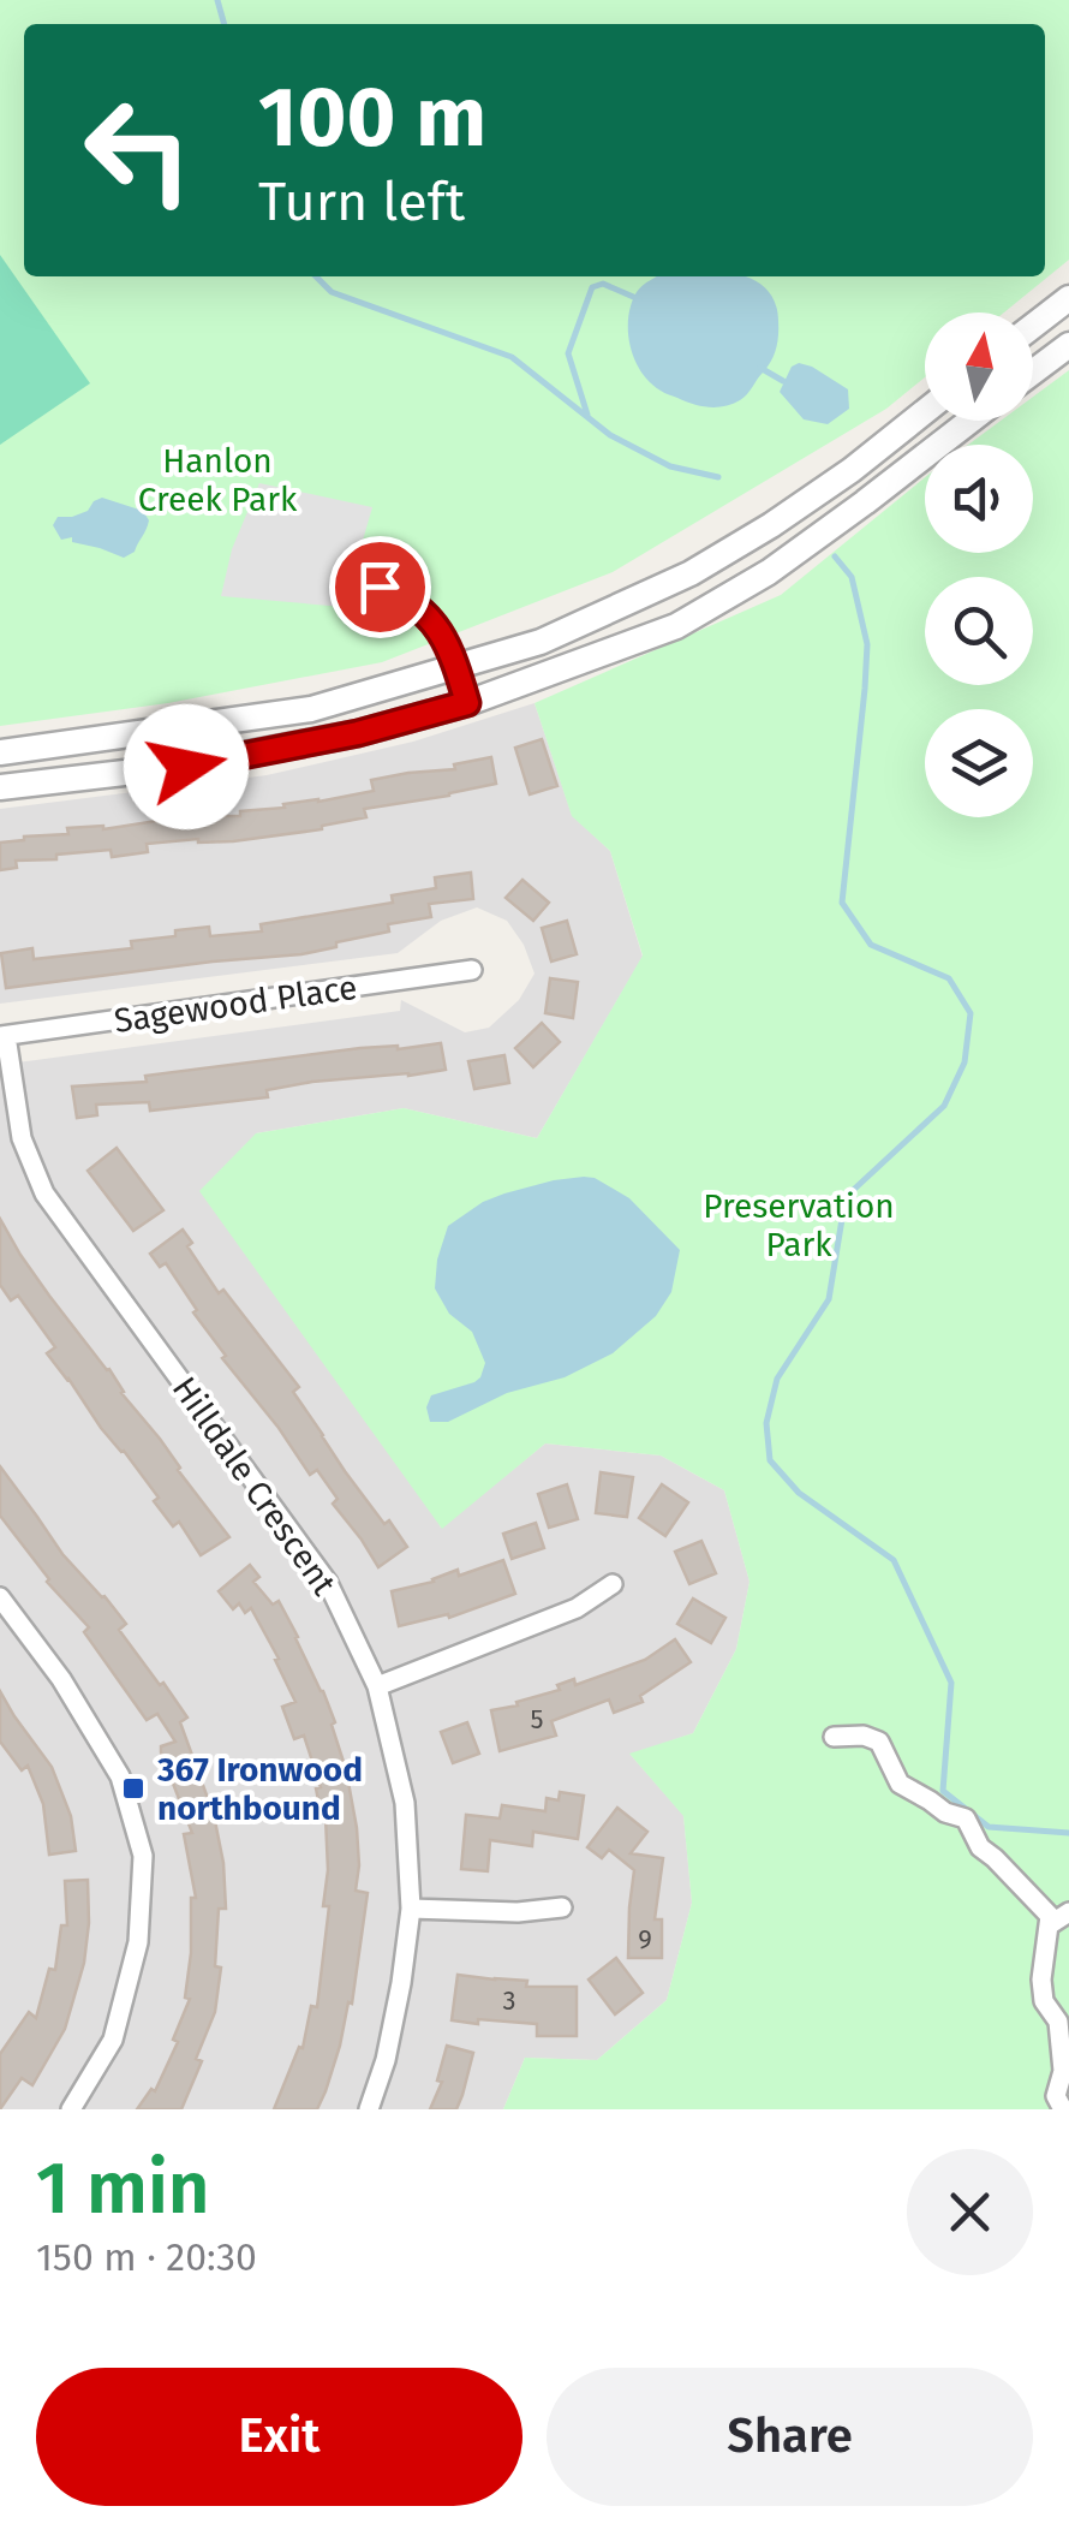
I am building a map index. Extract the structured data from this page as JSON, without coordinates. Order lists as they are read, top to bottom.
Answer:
{
  "streets": {
    "street": ["Sagewood Place", "Hilldale Crescent"]
  },
  "crossings": [
    ["Sagewood Place", "Hilldale Crescent"]
  ],
  "parks": ["Hanlon Creek Park", "Preservation Park"],
  "places": {
    "transit": ["367 Ironwood northbound"]
  },
  "house_numbers": ["5", "9", "3"],
  "north": "top",
  "page": {
    "turn": ["100 m", "Turn left"],
    "heading": ["1 min", "150 m · 20:30"],
    "buttons": ["Exit", "Share"]
  }
}
